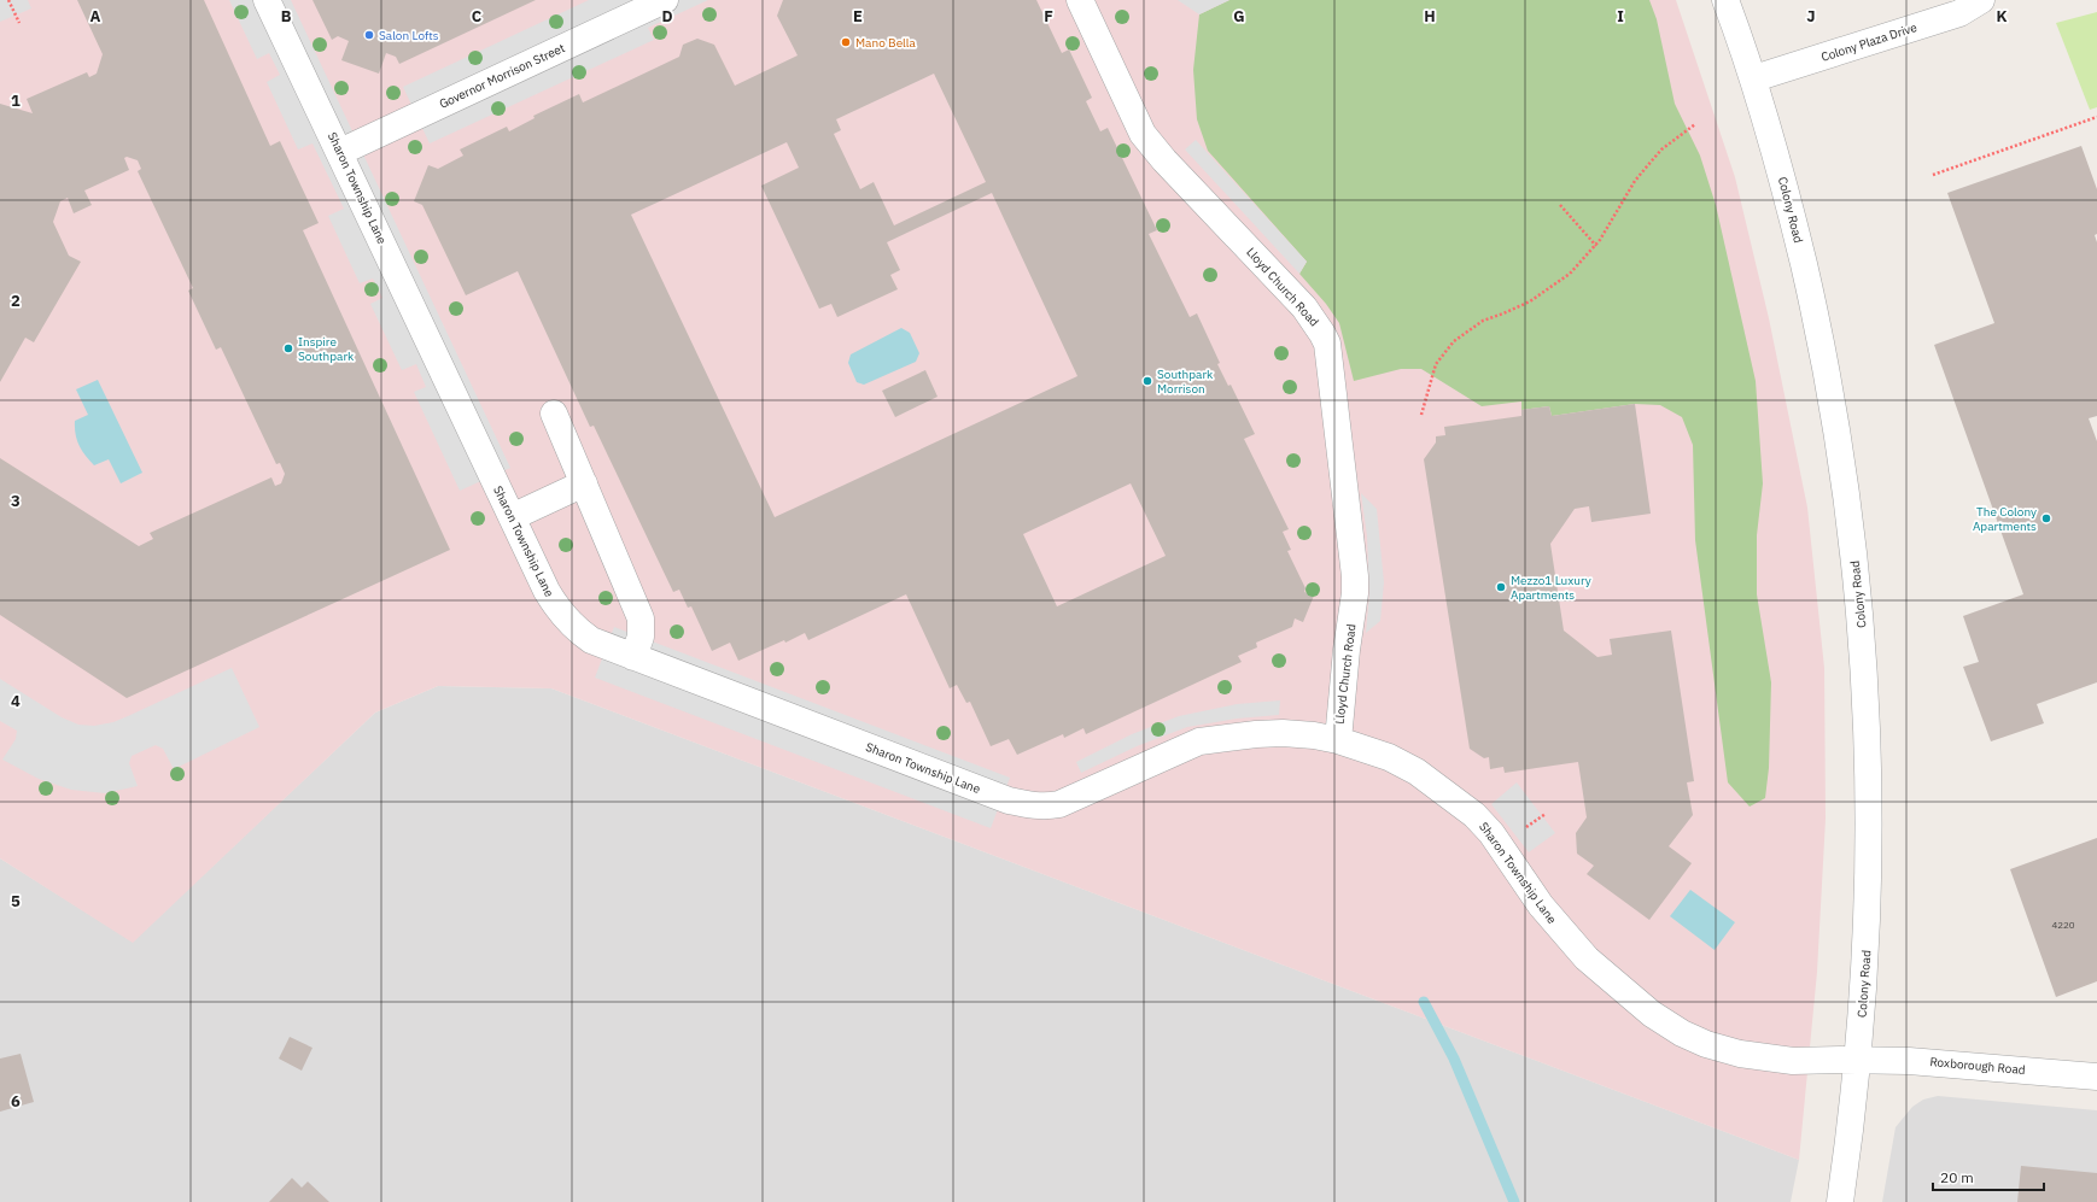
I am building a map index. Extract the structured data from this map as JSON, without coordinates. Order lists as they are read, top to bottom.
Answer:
{
  "streets": {
    "street": [
      "Colony Plaza Drive",
      "Governor Morrison Street",
      "Sharon Township Lane",
      "Colony Road",
      "Lloyd Church Road",
      "Roxborough Road"
    ]
  },
  "crossings": [
    ["Colony Plaza Drive", "Colony Road"],
    ["Governor Morrison Street", "Sharon Township Lane"],
    ["Sharon Township Lane", "Colony Road"],
    ["Sharon Township Lane", "Lloyd Church Road"],
    ["Sharon Township Lane", "Roxborough Road"],
    ["Colony Road", "Roxborough Road"]
  ],
  "places": [
    "Salon Lofts",
    "Mano Bella",
    "Inspire Southpark",
    "Southpark Morrison",
    "The Colony Apartments",
    "Mezzo1 Luxury Apartments"
  ],
  "house_numbers": ["4220"],
  "scale_bar": "20 m",
  "grid": {
    "columns": [
      "A",
      "B",
      "C",
      "D",
      "E",
      "F",
      "G",
      "H",
      "I",
      "J",
      "K"
    ],
    "rows": [
      "1",
      "2",
      "3",
      "4",
      "5",
      "6"
    ]
  }
}
